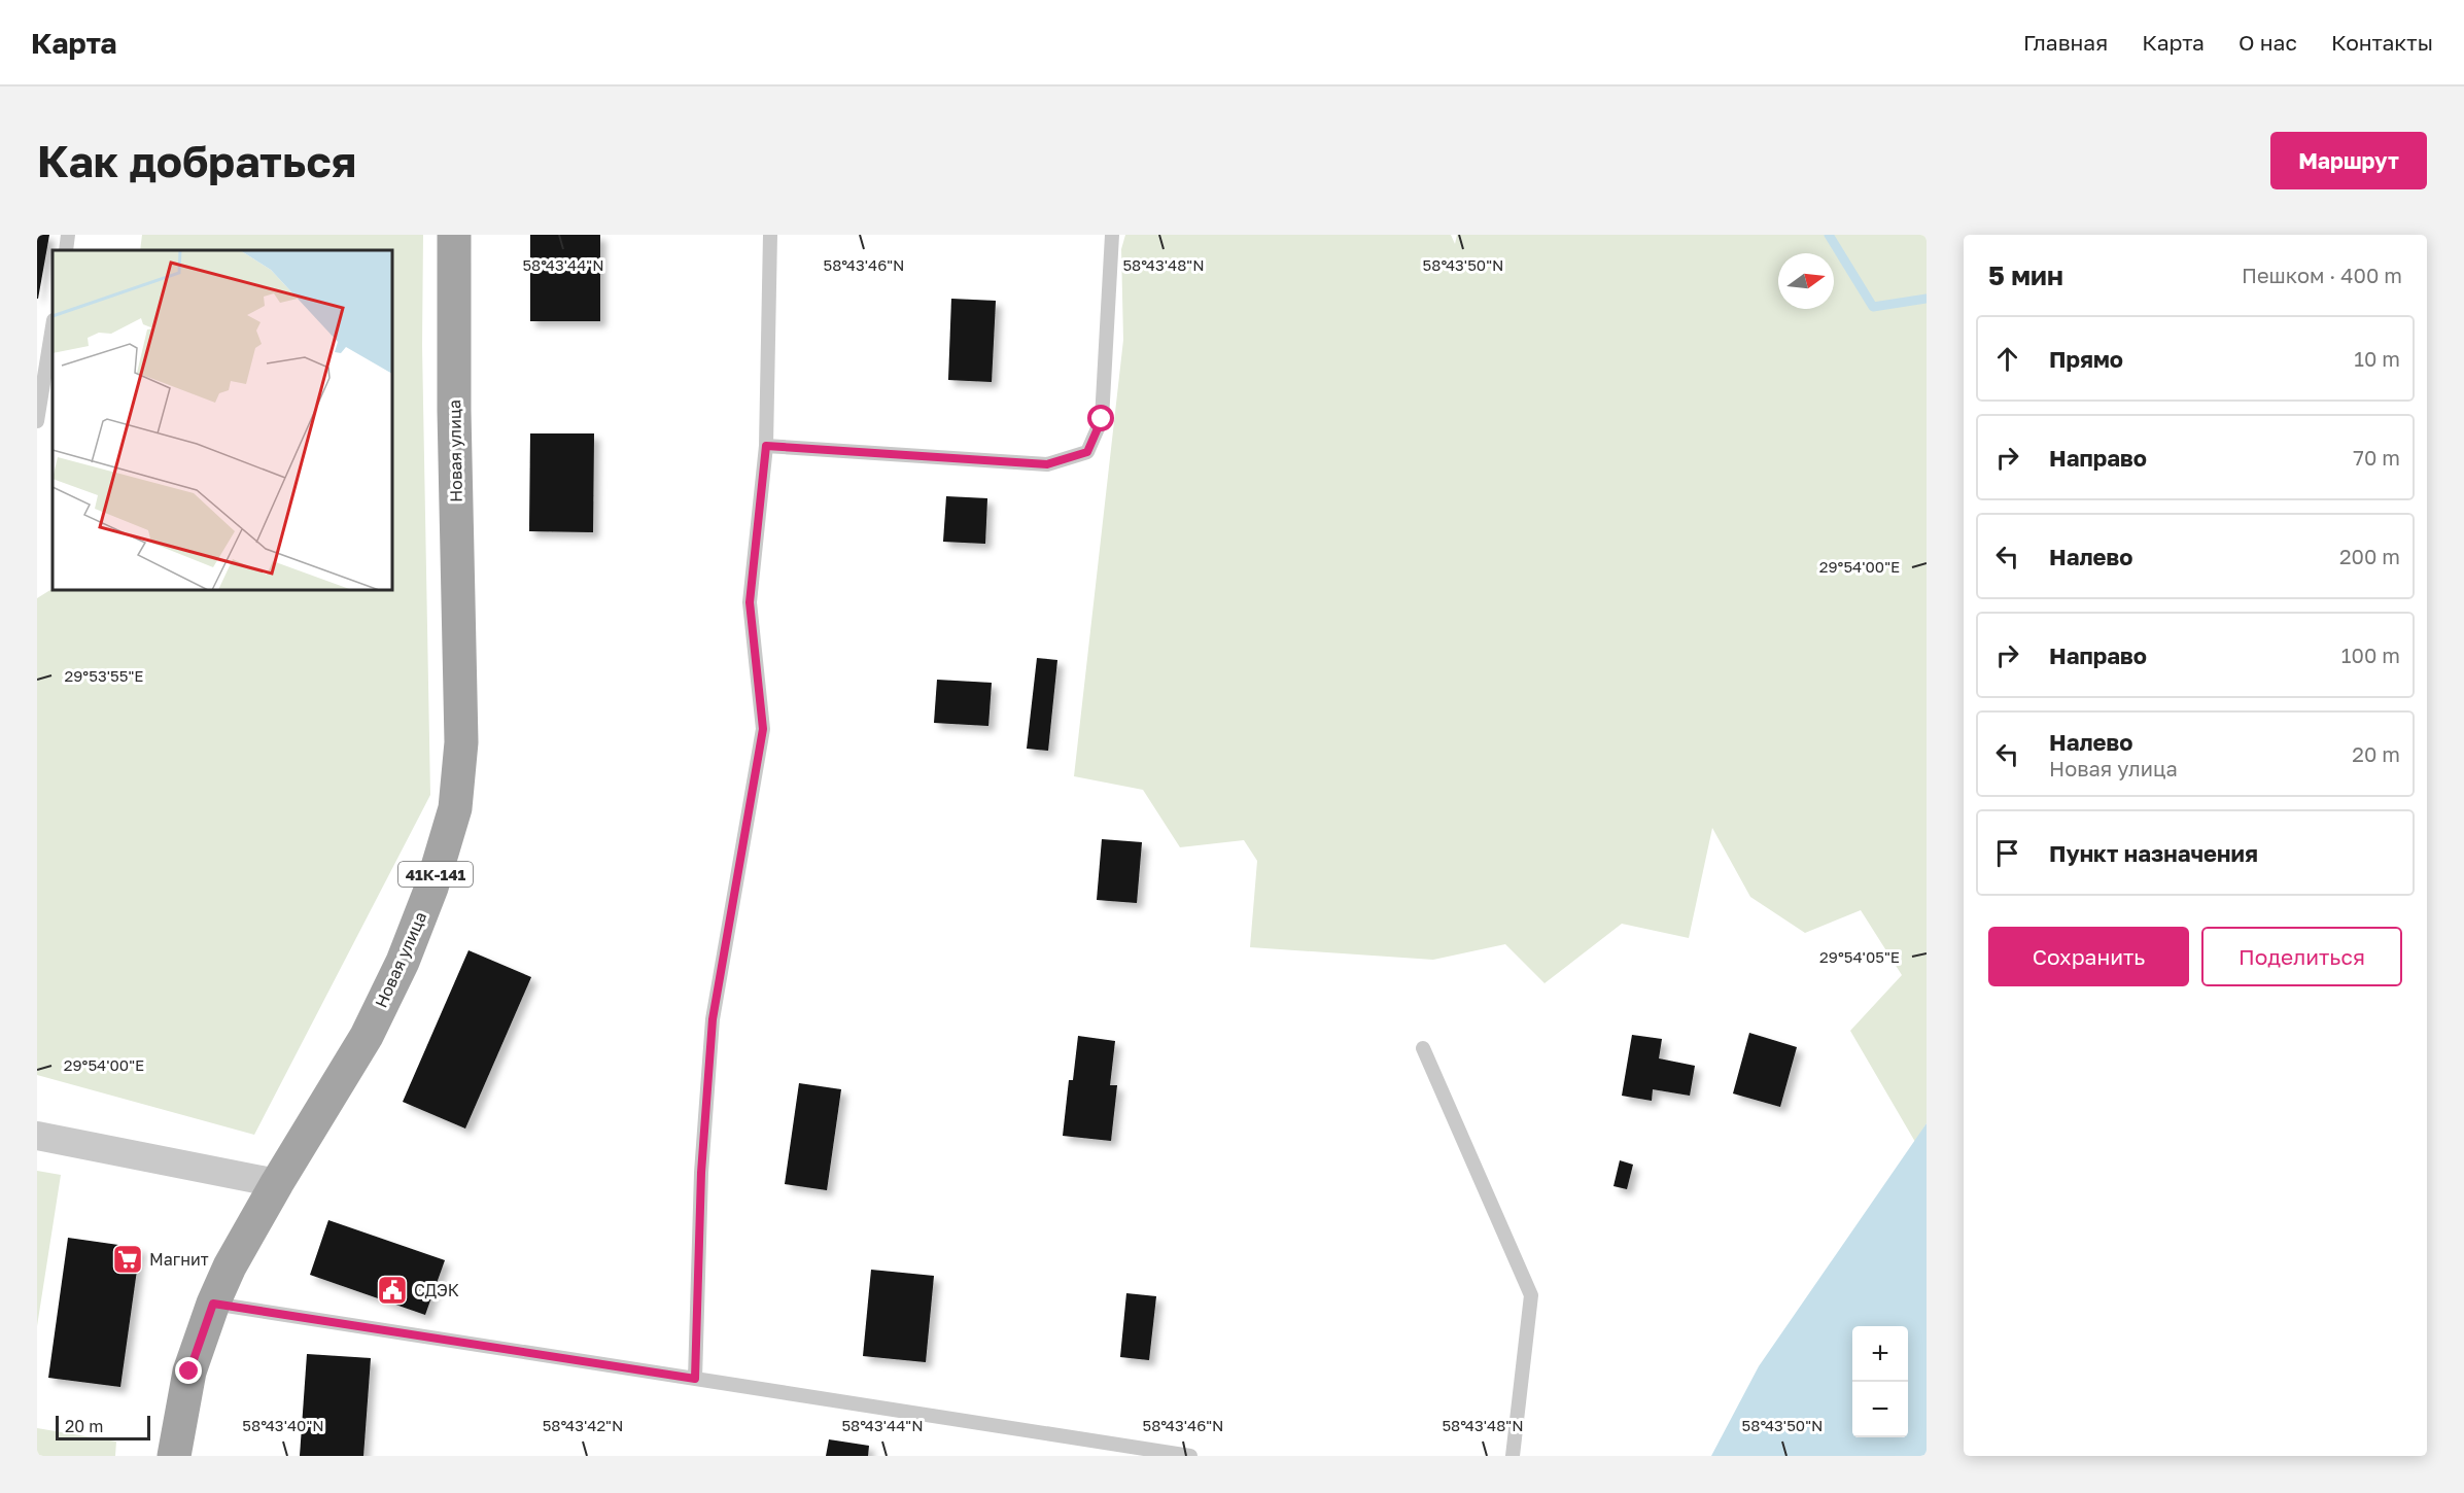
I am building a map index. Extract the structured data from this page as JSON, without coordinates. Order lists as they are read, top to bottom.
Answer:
{
  "streets": {
    "main road": ["Новая улица", "41К-141"]
  },
  "places": {
    "supermarket": ["Магнит"],
    "public building": ["СДЭК"]
  },
  "scale_bar": "20 m",
  "north": "right",
  "page": {
    "header": "Карта",
    "nav": [
      "Главная",
      "Карта",
      "О нас",
      "Контакты"
    ],
    "buttons": [
      "Маршрут",
      ["Сохранить", "Поделиться"]
    ],
    "title": "Как добраться",
    "heading": ["5 мин", "Пешком · 400 m"],
    "list": [
      ["Прямо", "10 m"],
      ["Направо", "70 m"],
      ["Налево", "200 m"],
      ["Направо", "100 m"],
      ["Налево", "Новая улица", "20 m"],
      "Пункт назначения"
    ],
    "map_buttons": ["+", "−"],
    "scale": "20 m"
  },
  "coordinates": [
    "58°43'44\"N",
    "58°43'46\"N",
    "58°43'48\"N",
    "58°43'50\"N",
    "29°54'00\"E",
    "29°53'55\"E",
    "29°54'05\"E",
    "58°43'40\"N",
    "58°43'42\"N"
  ]
}
